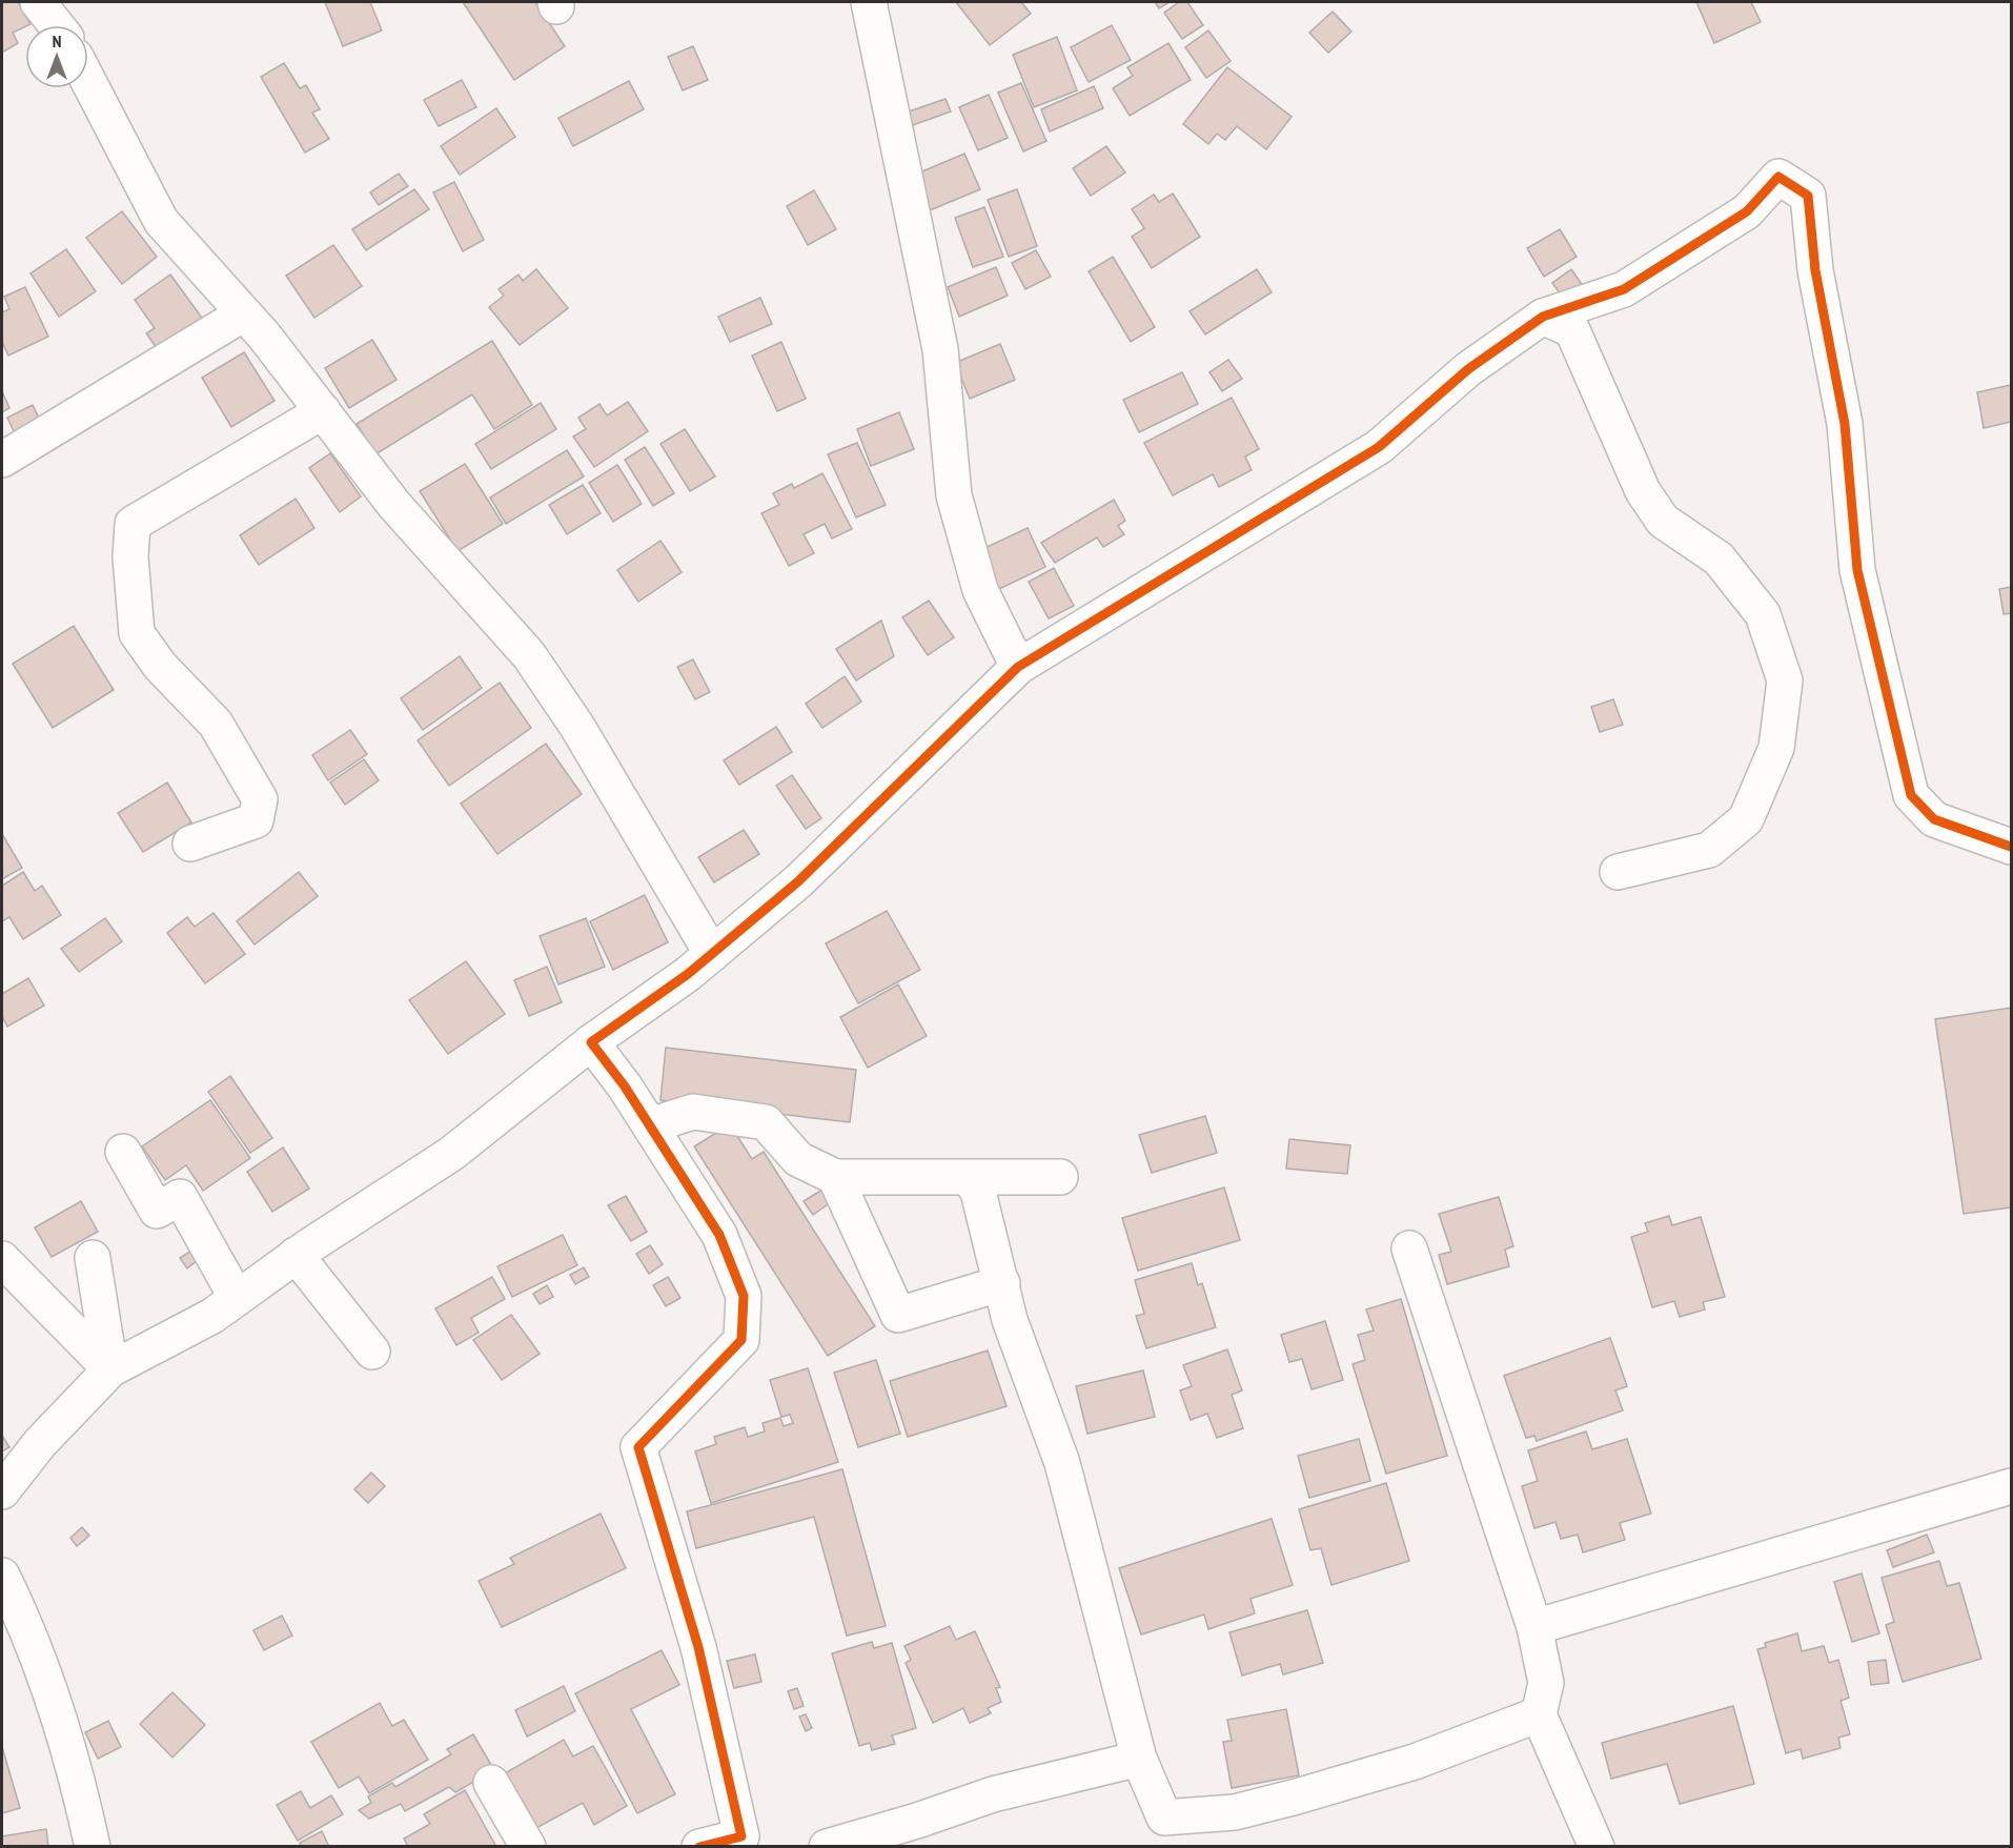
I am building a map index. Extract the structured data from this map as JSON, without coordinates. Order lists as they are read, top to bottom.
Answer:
{
  "north": "top"
}
